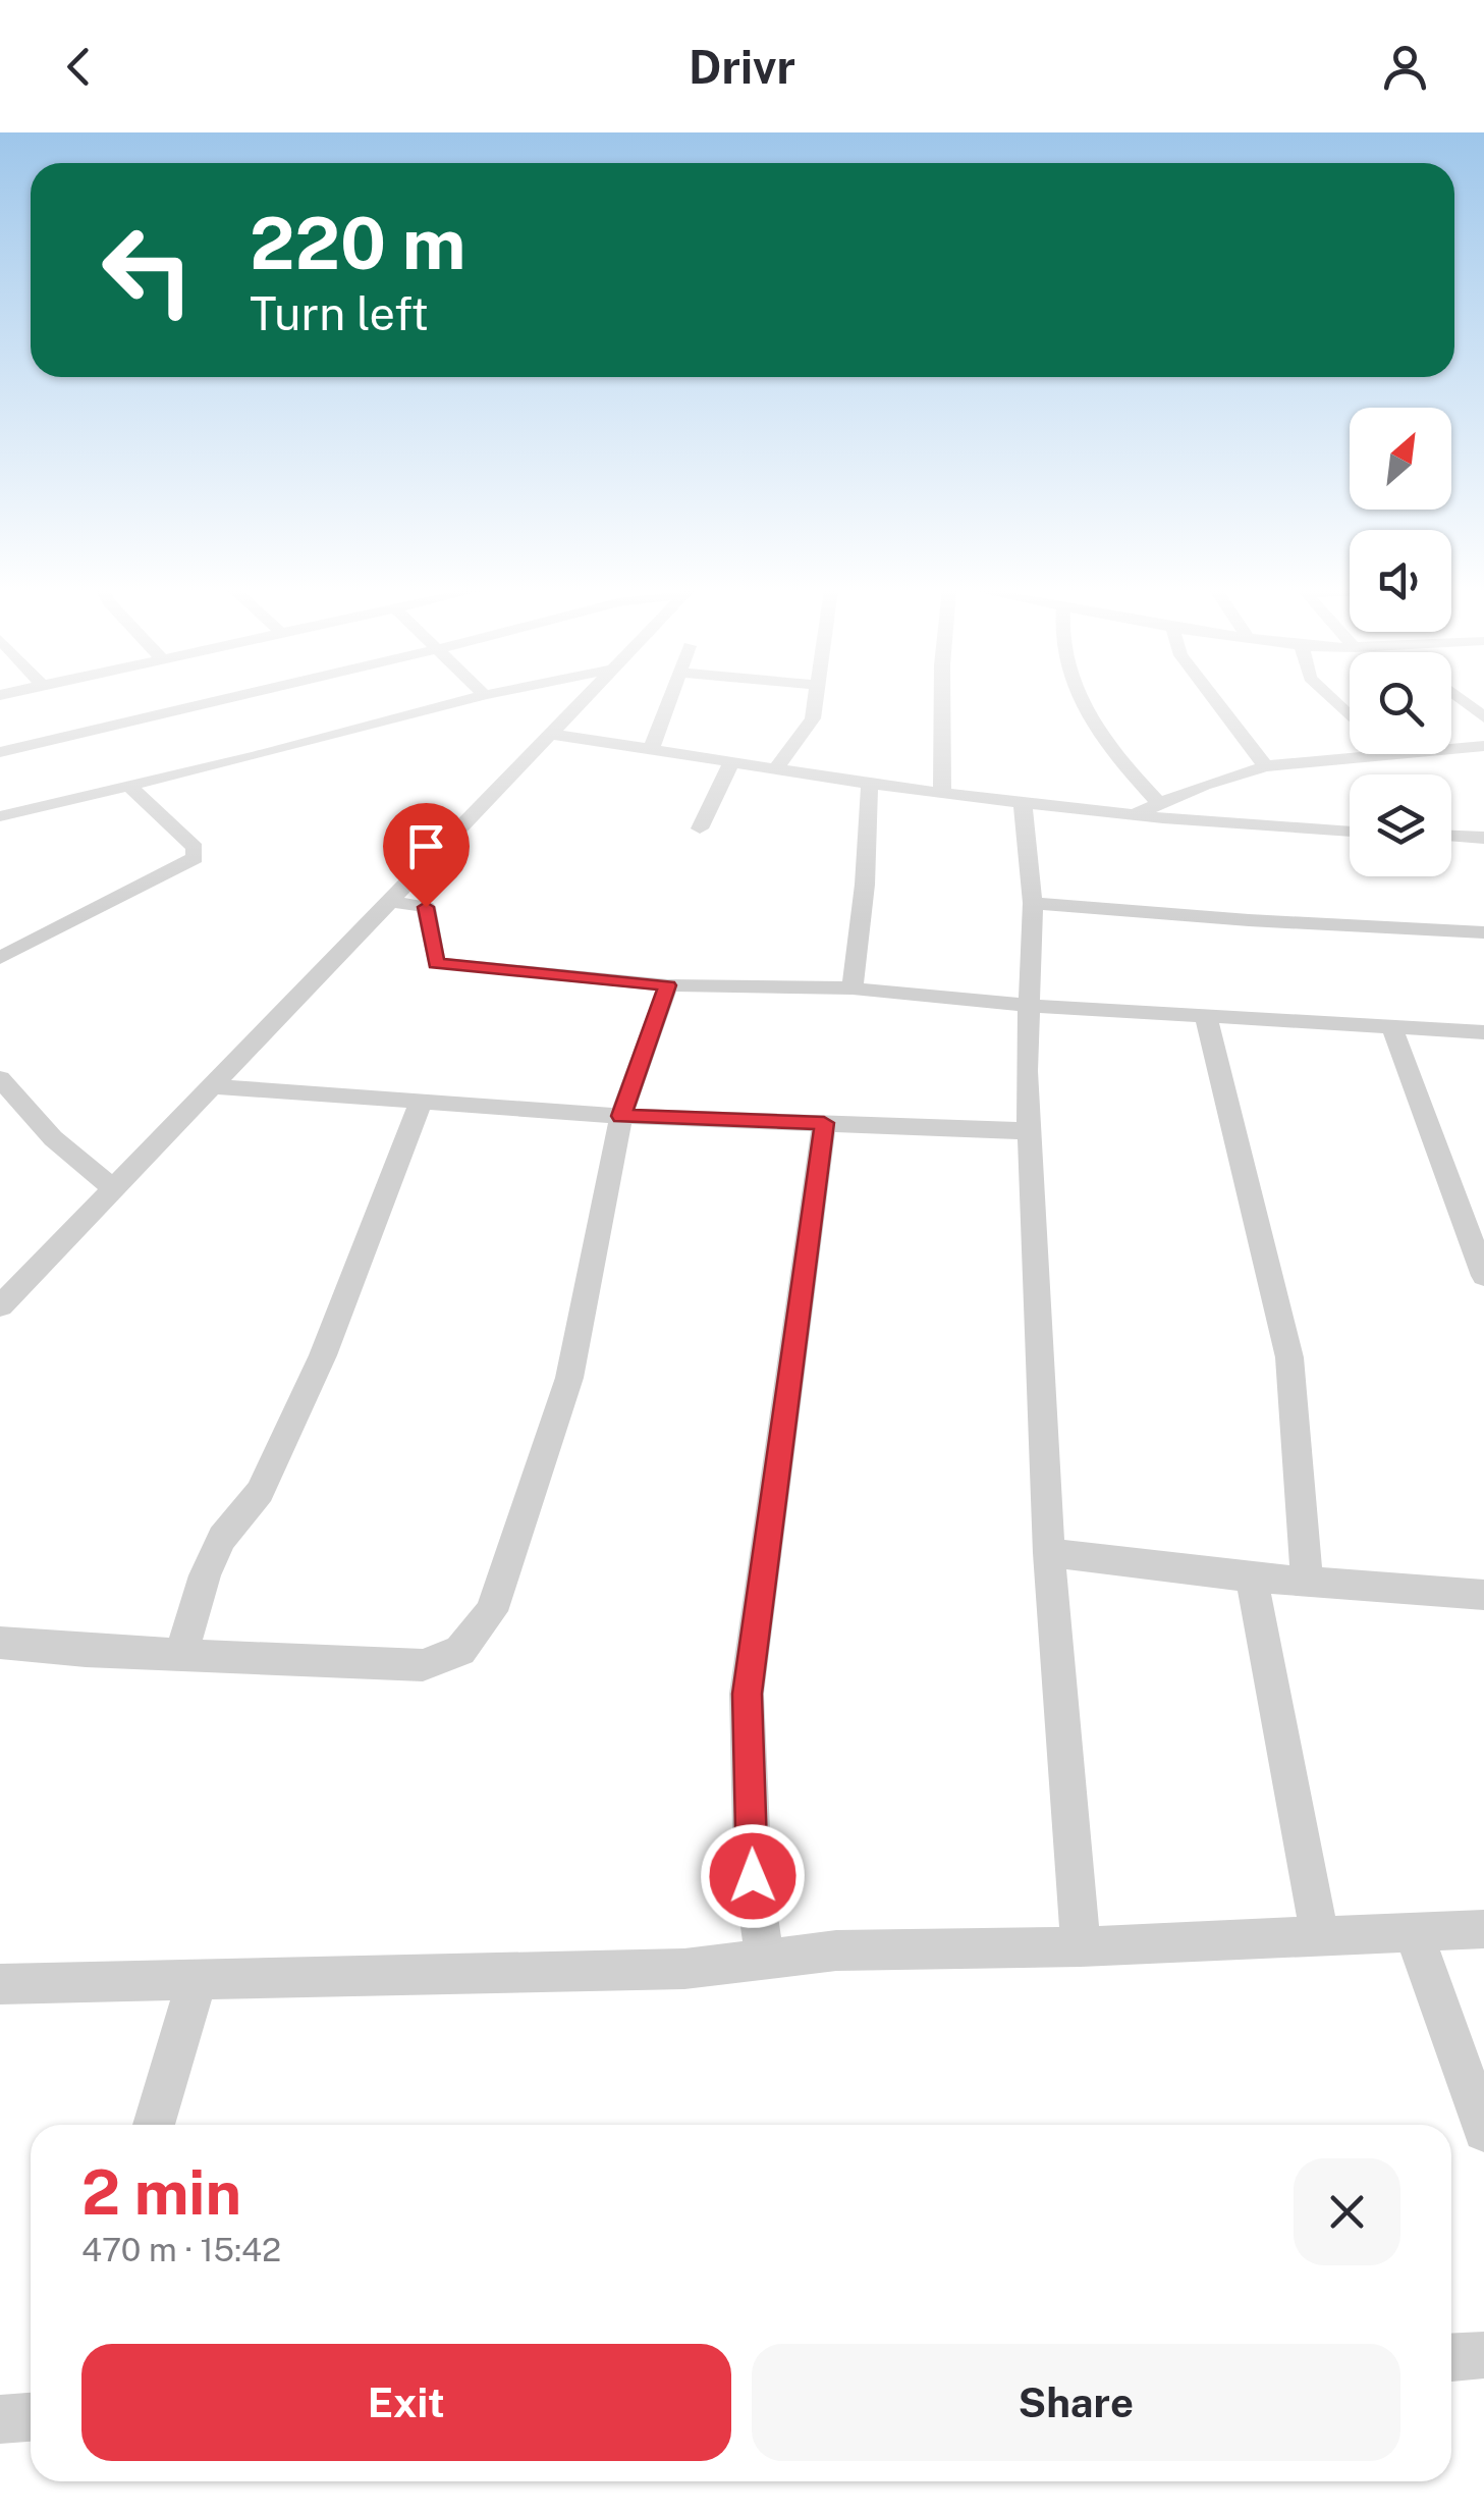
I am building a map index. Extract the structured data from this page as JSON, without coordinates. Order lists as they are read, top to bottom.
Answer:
{
  "north": "top right",
  "page": {
    "header": "Drivr",
    "turn": ["220 m", "Turn left"],
    "heading": ["2 min", "470 m · 15:42"],
    "buttons": ["Exit", "Share"]
  }
}
